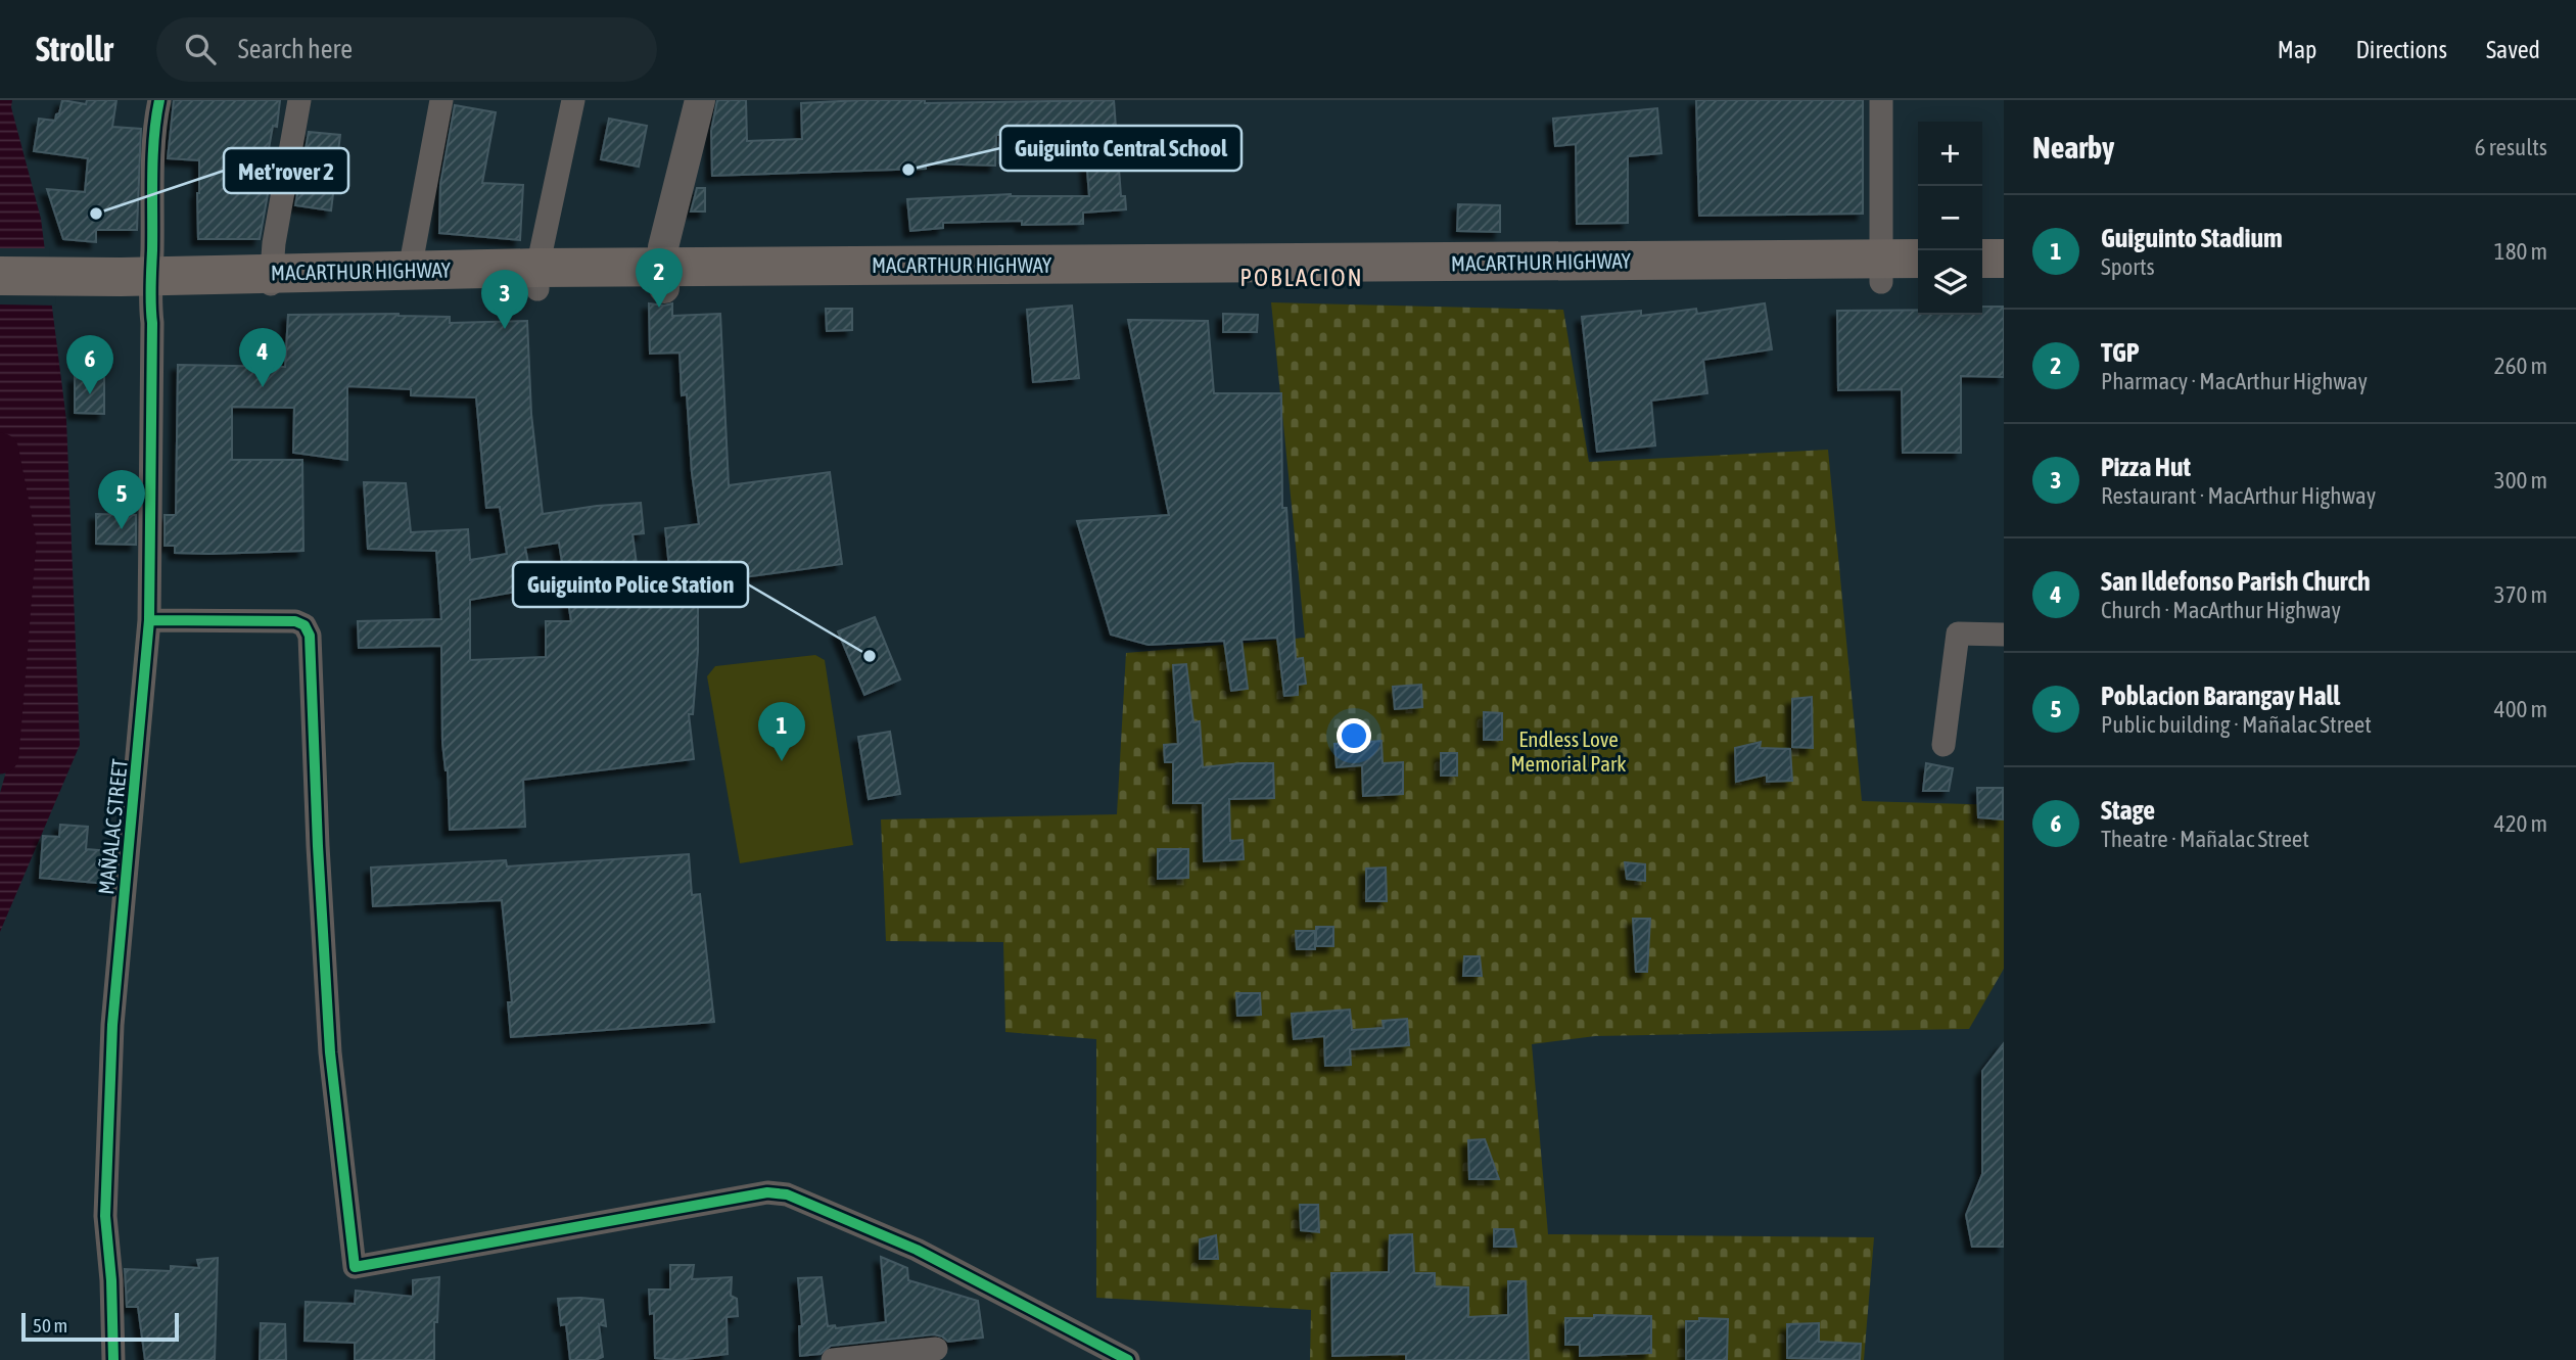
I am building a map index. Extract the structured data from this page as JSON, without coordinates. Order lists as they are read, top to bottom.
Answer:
{
  "streets": {
    "highway": ["MACARTHUR HIGHWAY"],
    "street": ["MAÑALAC STREET"]
  },
  "crossings": [
    ["MACARTHUR HIGHWAY", "MAÑALAC STREET"]
  ],
  "districts": ["POBLACION"],
  "parks": ["Endless Love Memorial Park"],
  "places": ["Guiguinto Central School", "Met'rover 2", "Guiguinto Police Station"],
  "scale_bar": "50 m",
  "page": {
    "header": "Strollr",
    "search": "Search here",
    "nav": ["Map", "Directions", "Saved"],
    "heading": ["Nearby", "6 results"],
    "map_buttons": ["+", "−"],
    "list": [
      {
        "mark": "1",
        "name": "Guiguinto Stadium",
        "note": "Sports",
        "value": "180 m"
      },
      {
        "mark": "2",
        "name": "TGP",
        "note": "Pharmacy · MacArthur Highway",
        "value": "260 m"
      },
      {
        "mark": "3",
        "name": "Pizza Hut",
        "note": "Restaurant · MacArthur Highway",
        "value": "300 m"
      },
      {
        "mark": "4",
        "name": "San Ildefonso Parish Church",
        "note": "Church · MacArthur Highway",
        "value": "370 m"
      },
      {
        "mark": "5",
        "name": "Poblacion Barangay Hall",
        "note": "Public building · Mañalac Street",
        "value": "400 m"
      },
      {
        "mark": "6",
        "name": "Stage",
        "note": "Theatre · Mañalac Street",
        "value": "420 m"
      }
    ],
    "pins": [
      "2",
      "3",
      "4",
      "6",
      "5",
      "1"
    ],
    "scale": "50 m"
  }
}
